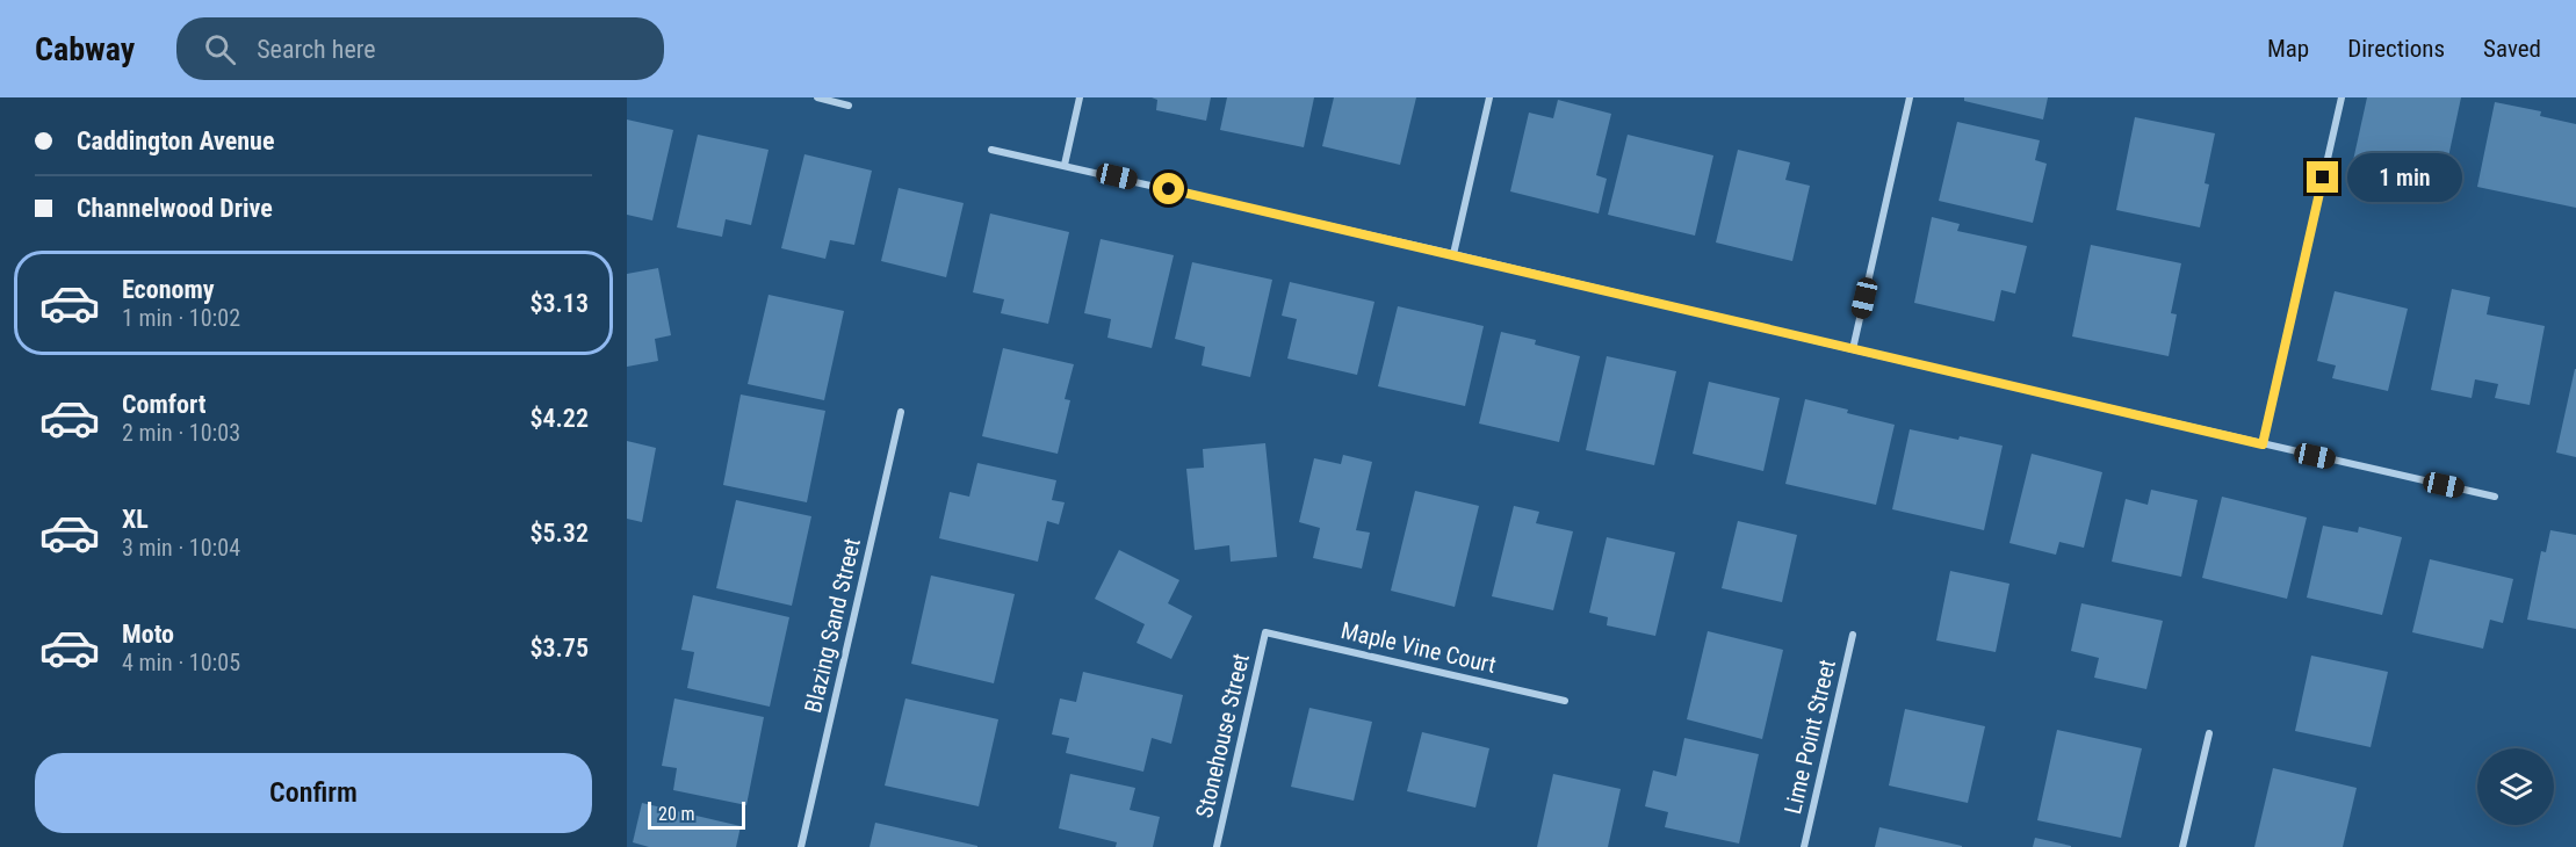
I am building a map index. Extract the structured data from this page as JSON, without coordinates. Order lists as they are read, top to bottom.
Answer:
{
  "streets": {
    "street": [
      "Blazing Sand Street",
      "Maple Vine Court",
      "Stonehouse Street",
      "Lime Point Street"
    ]
  },
  "crossings": [
    ["Maple Vine Court", "Stonehouse Street"]
  ],
  "scale_bar": "20 m",
  "page": {
    "header": "Cabway",
    "search": "Search here",
    "nav": ["Map", "Directions", "Saved"],
    "banner": ["Caddington Avenue", "Channelwood Drive"],
    "bubble": "1 min",
    "list": [
      {
        "name": "Economy",
        "note": "1 min · 10:02",
        "value": "$3.13"
      },
      {
        "name": "Comfort",
        "note": "2 min · 10:03",
        "value": "$4.22"
      },
      {
        "name": "XL",
        "note": "3 min · 10:04",
        "value": "$5.32"
      },
      {
        "name": "Moto",
        "note": "4 min · 10:05",
        "value": "$3.75"
      }
    ],
    "buttons": "Confirm",
    "scale": "20 m"
  }
}
